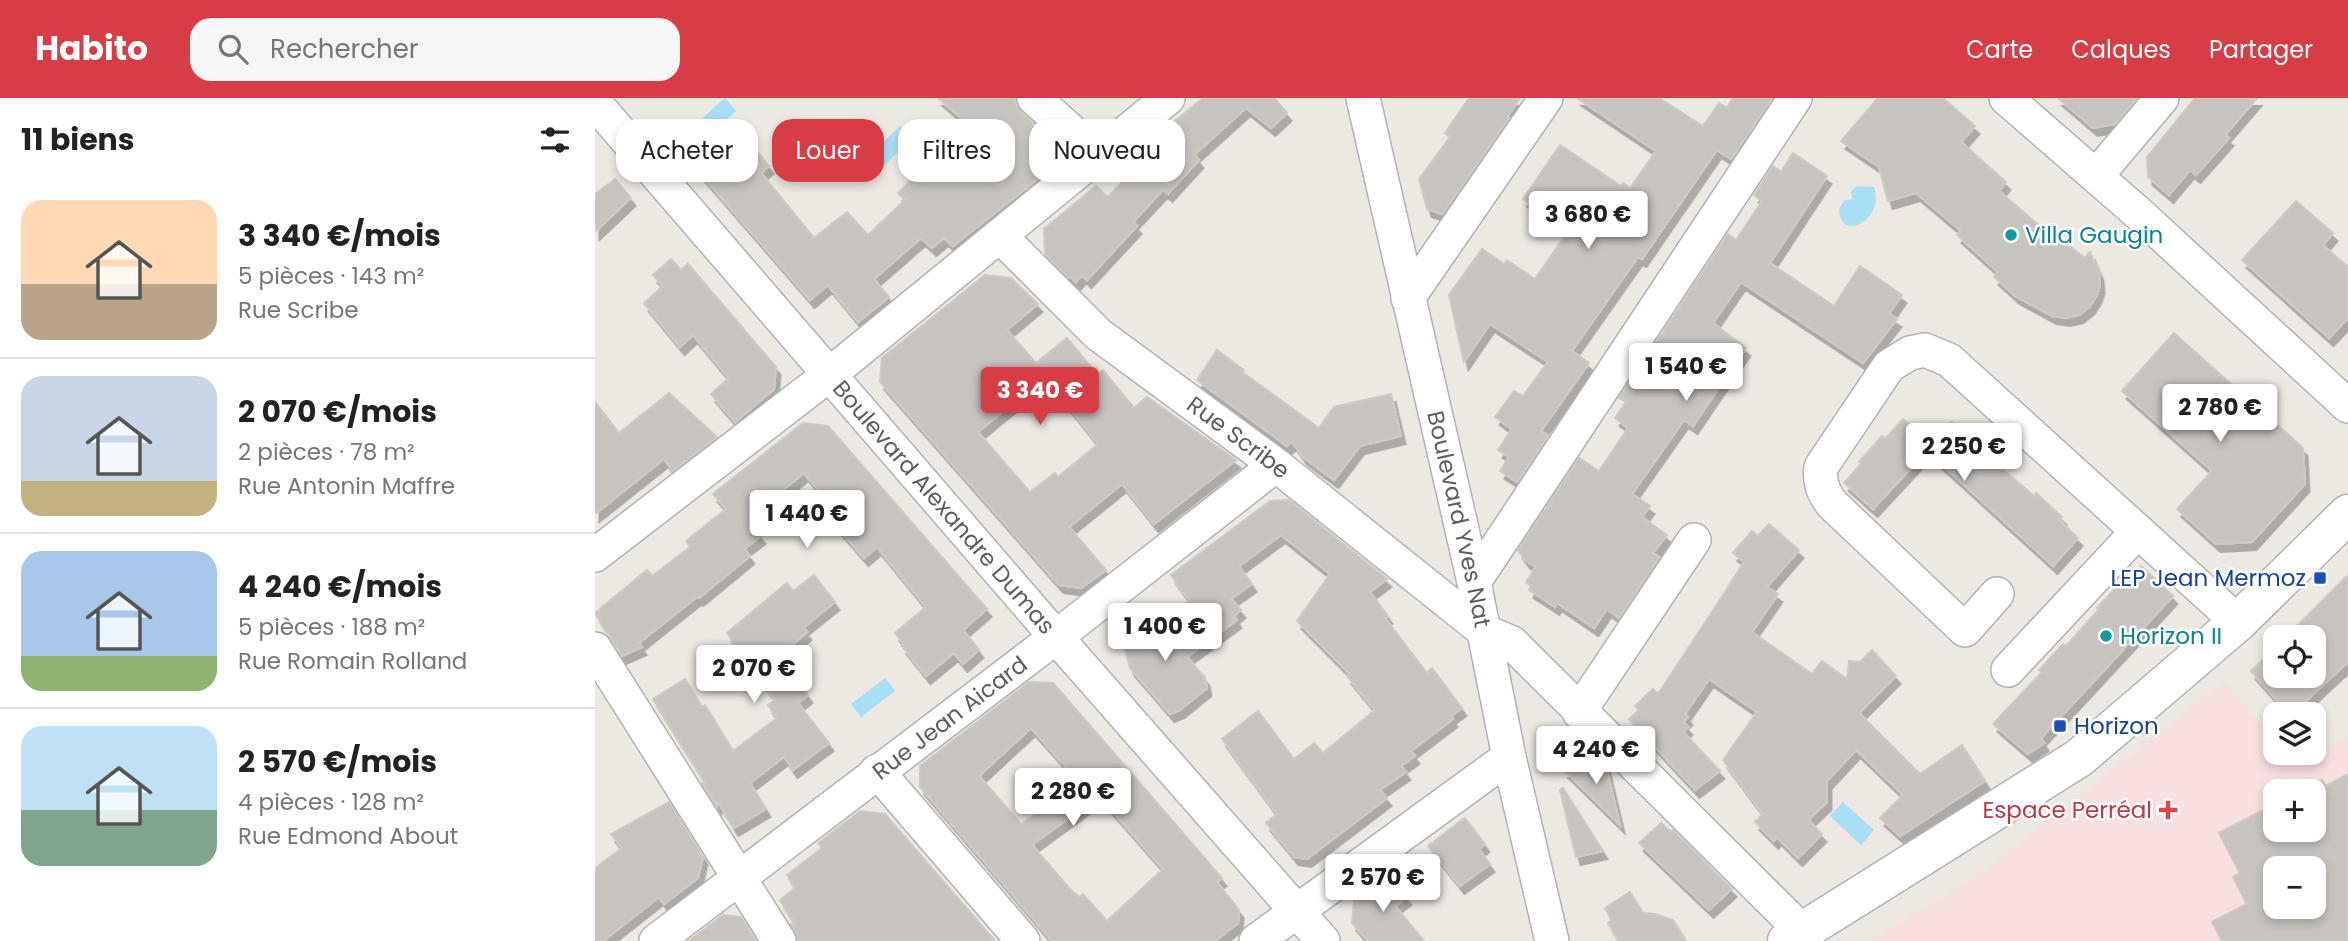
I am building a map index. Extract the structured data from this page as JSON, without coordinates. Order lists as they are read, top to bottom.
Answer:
{
  "streets": {
    "street": [
      "Rue Scribe",
      "Boulevard Alexandre Dumas",
      "Boulevard Yves Nat",
      "Rue Jean Aicard"
    ]
  },
  "crossings": [
    ["Rue Scribe", "Boulevard Yves Nat"],
    ["Rue Scribe", "Rue Jean Aicard"],
    ["Boulevard Alexandre Dumas", "Rue Jean Aicard"]
  ],
  "places": {
    "other": ["Villa Gaugin", "Horizon II"],
    "transit": ["LEP Jean Mermoz", "Horizon"],
    "health": ["Espace Perréal"]
  },
  "page": {
    "header": "Habito",
    "search": "Rechercher",
    "nav": ["Carte", "Calques", "Partager"],
    "heading": "11 biens",
    "chip": [
      "Acheter",
      "Louer",
      "Filtres",
      "Nouveau"
    ],
    "list": [
      {
        "name": "3 340 €/mois",
        "note": "5 pièces · 143 m² · Rue Scribe"
      },
      {
        "name": "2 070 €/mois",
        "note": "2 pièces · 78 m² · Rue Antonin Maffre"
      },
      {
        "name": "4 240 €/mois",
        "note": "5 pièces · 188 m² · Rue Romain Rolland"
      },
      {
        "name": "2 570 €/mois",
        "note": "4 pièces · 128 m² · Rue Edmond About"
      }
    ],
    "price": [
      "3 680 €",
      "1 540 €",
      "3 340 €",
      "2 780 €",
      "2 250 €",
      "1 440 €",
      "1 400 €",
      "2 070 €",
      "4 240 €",
      "2 280 €",
      "2 570 €"
    ],
    "map_buttons": ["+", "−"]
  }
}
